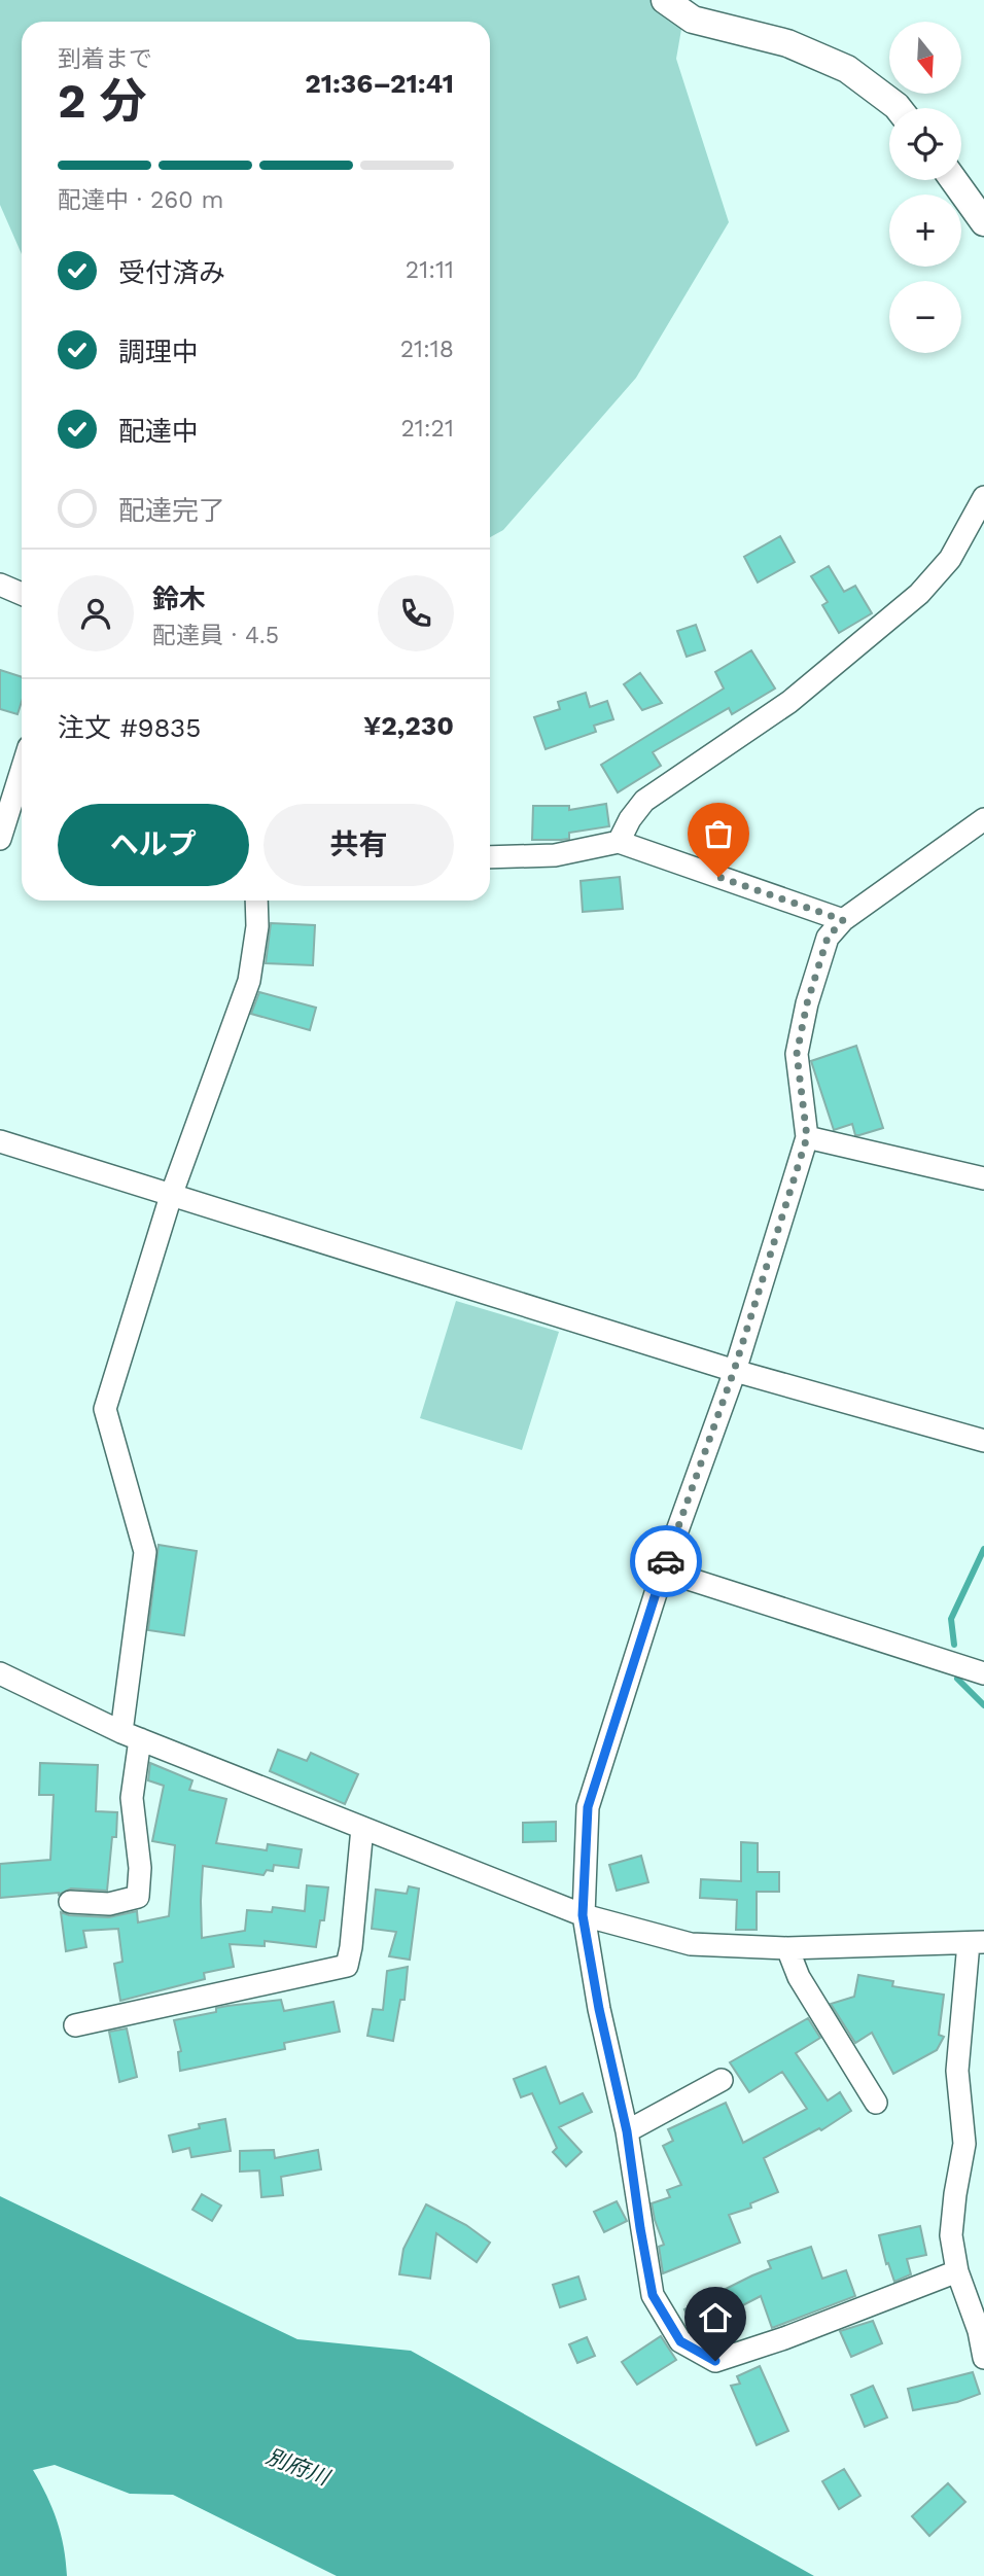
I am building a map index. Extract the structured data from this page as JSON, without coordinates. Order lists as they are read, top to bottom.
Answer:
{
  "water": ["別府川"],
  "north": "bottom",
  "page": {
    "map_buttons": ["+", "−"],
    "heading": ["2 分", "到着まで", "21:36–21:41"],
    "panel": [
      "鈴木",
      "配達員 · 4.5",
      "注文 #9835",
      "¥2,230"
    ],
    "bar": "配達中 · 260 m",
    "list": [
      ["受付済み", "21:11"],
      ["調理中", "21:18"],
      ["配達中", "21:21"],
      "配達完了"
    ],
    "buttons": ["ヘルプ", "共有"]
  }
}
